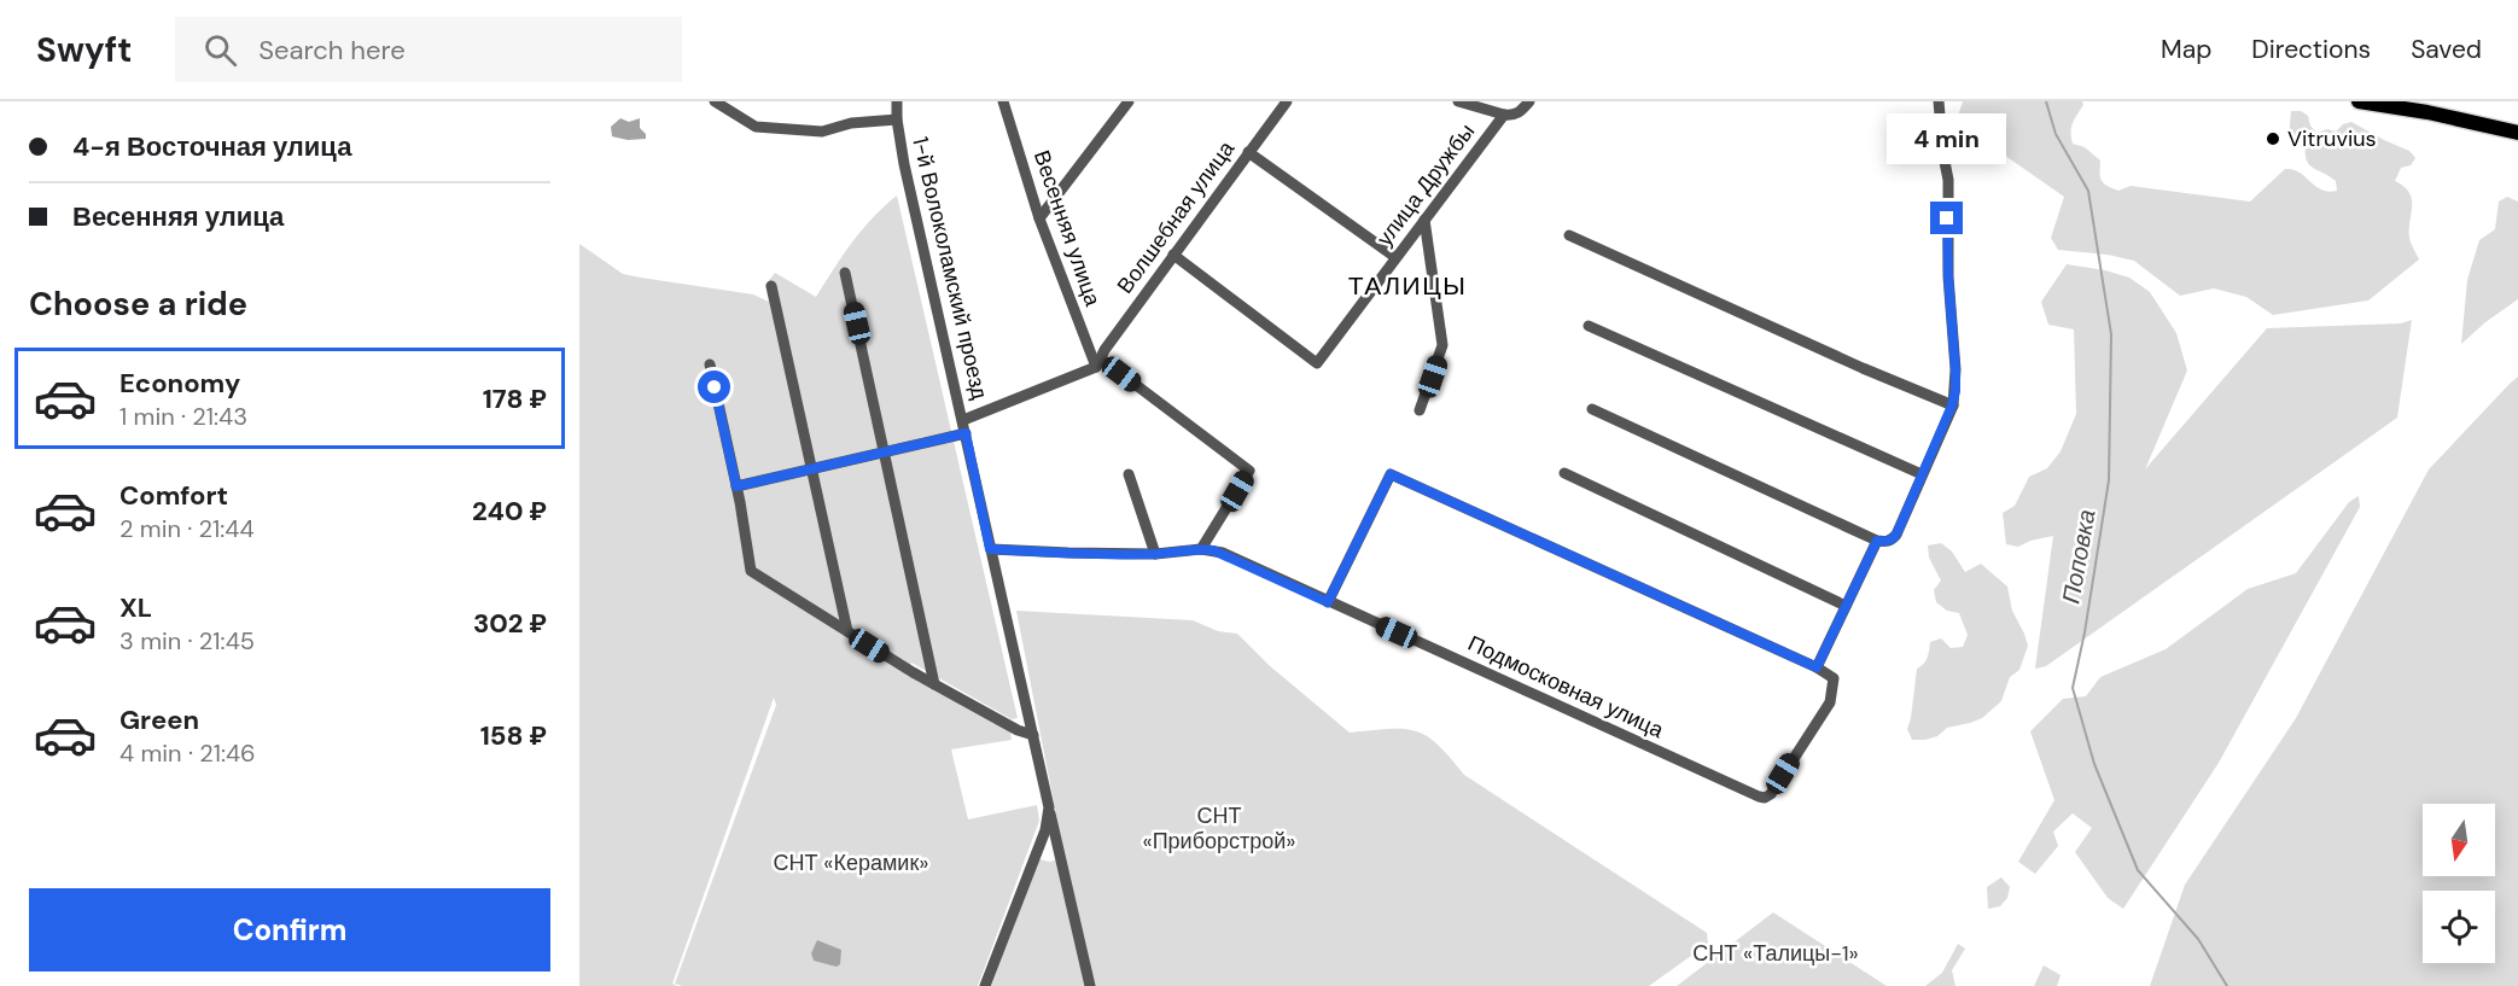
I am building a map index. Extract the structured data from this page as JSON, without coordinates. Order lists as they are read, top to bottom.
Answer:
{
  "streets": {
    "street": [
      "улица Дружбы",
      "Волшебная улица",
      "Весенняя улица",
      "1-й Волоколамский проезд",
      "Подмосковная улица"
    ]
  },
  "crossings": [
    ["улица Дружбы", "Волшебная улица"],
    ["Волшебная улица", "Весенняя улица"]
  ],
  "districts": ["ТАЛИЦЫ"],
  "water": ["Поповка"],
  "parks": ["СНТ «Приборстрой»", "СНТ «Керамик»", "СНТ «Талицы-1»"],
  "places": ["Vitruvius"],
  "north": "bottom",
  "page": {
    "header": "Swyft",
    "search": "Search here",
    "nav": ["Map", "Directions", "Saved"],
    "banner": ["4-я Восточная улица", "Весенняя улица"],
    "bubble": "4 min",
    "heading": "Choose a ride",
    "list": [
      {
        "name": "Economy",
        "note": "1 min · 21:43",
        "value": "178 ₽"
      },
      {
        "name": "Comfort",
        "note": "2 min · 21:44",
        "value": "240 ₽"
      },
      {
        "name": "XL",
        "note": "3 min · 21:45",
        "value": "302 ₽"
      },
      {
        "name": "Green",
        "note": "4 min · 21:46",
        "value": "158 ₽"
      }
    ],
    "buttons": "Confirm"
  }
}
